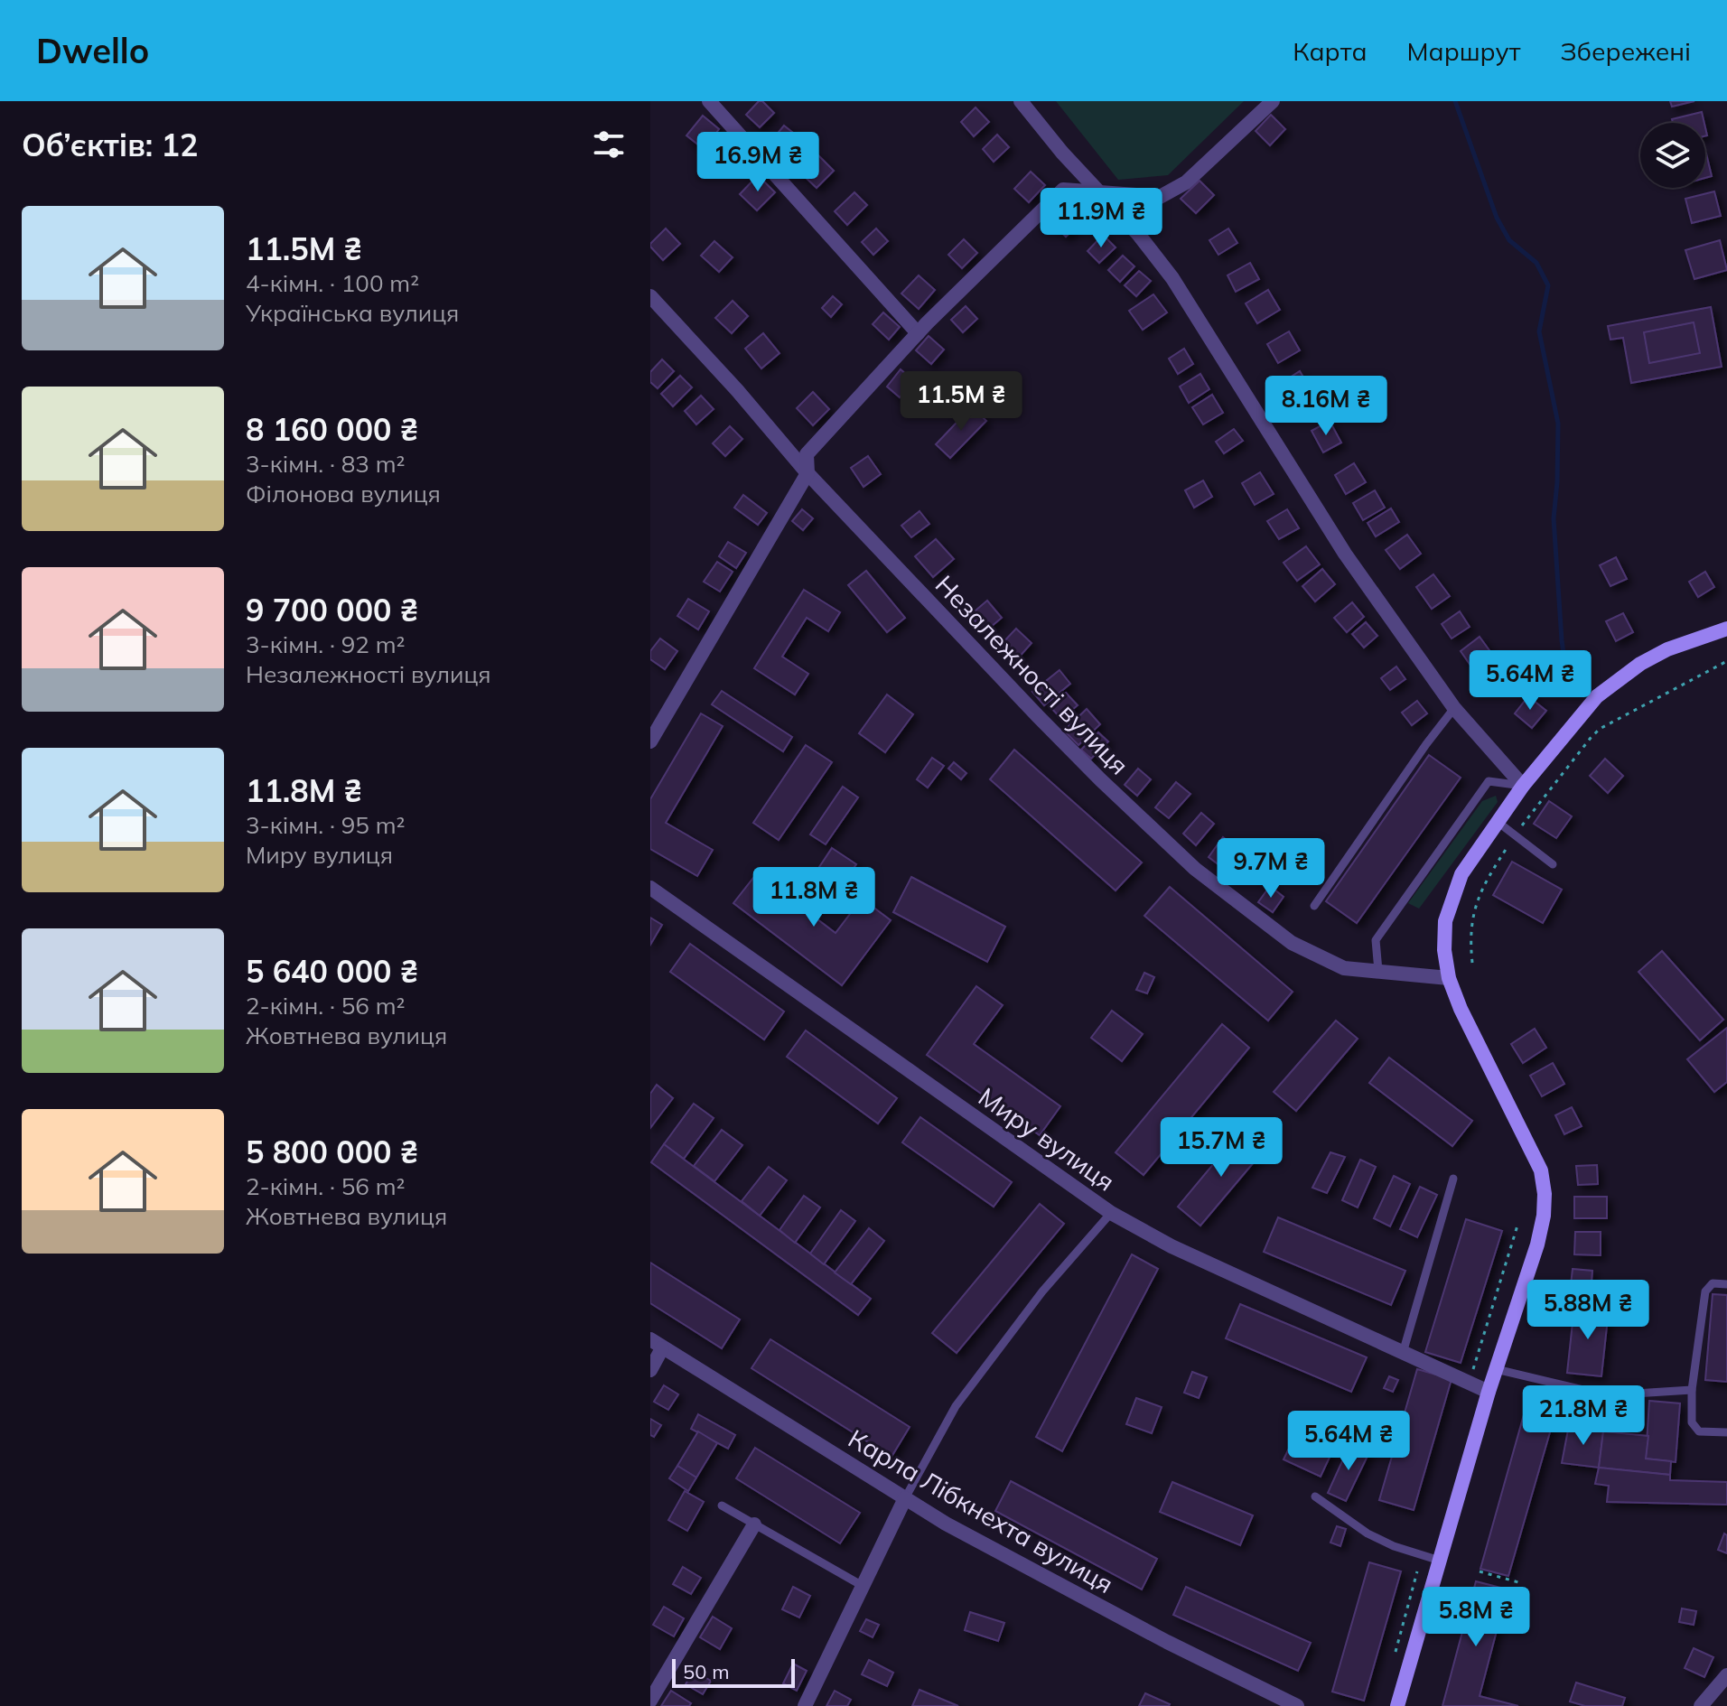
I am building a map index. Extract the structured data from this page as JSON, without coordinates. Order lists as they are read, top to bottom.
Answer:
{
  "streets": {
    "street": ["Незалежності вулиця", "Миру вулиця", "Карла Лібкнехта вулиця"]
  },
  "scale_bar": "50 m",
  "page": {
    "header": "Dwello",
    "nav": ["Карта", "Маршрут", "Збережені"],
    "heading": "Об’єктів: 12",
    "price": [
      "16.9M ₴",
      "11.9M ₴",
      "11.5M ₴",
      "8.16M ₴",
      "5.64M ₴",
      "9.7M ₴",
      "11.8M ₴",
      "15.7M ₴",
      "5.88M ₴",
      "21.8M ₴",
      "5.64M ₴",
      "5.8M ₴"
    ],
    "list": [
      {
        "name": "11.5M ₴",
        "note": "4-кімн. · 100 m² · Українська вулиця"
      },
      {
        "name": "8 160 000 ₴",
        "note": "3-кімн. · 83 m² · Філонова вулиця"
      },
      {
        "name": "9 700 000 ₴",
        "note": "3-кімн. · 92 m² · Незалежності вулиця"
      },
      {
        "name": "11.8M ₴",
        "note": "3-кімн. · 95 m² · Миру вулиця"
      },
      {
        "name": "5 640 000 ₴",
        "note": "2-кімн. · 56 m² · Жовтнева вулиця"
      },
      {
        "name": "5 800 000 ₴",
        "note": "2-кімн. · 56 m² · Жовтнева вулиця"
      }
    ],
    "scale": "50 m"
  }
}
